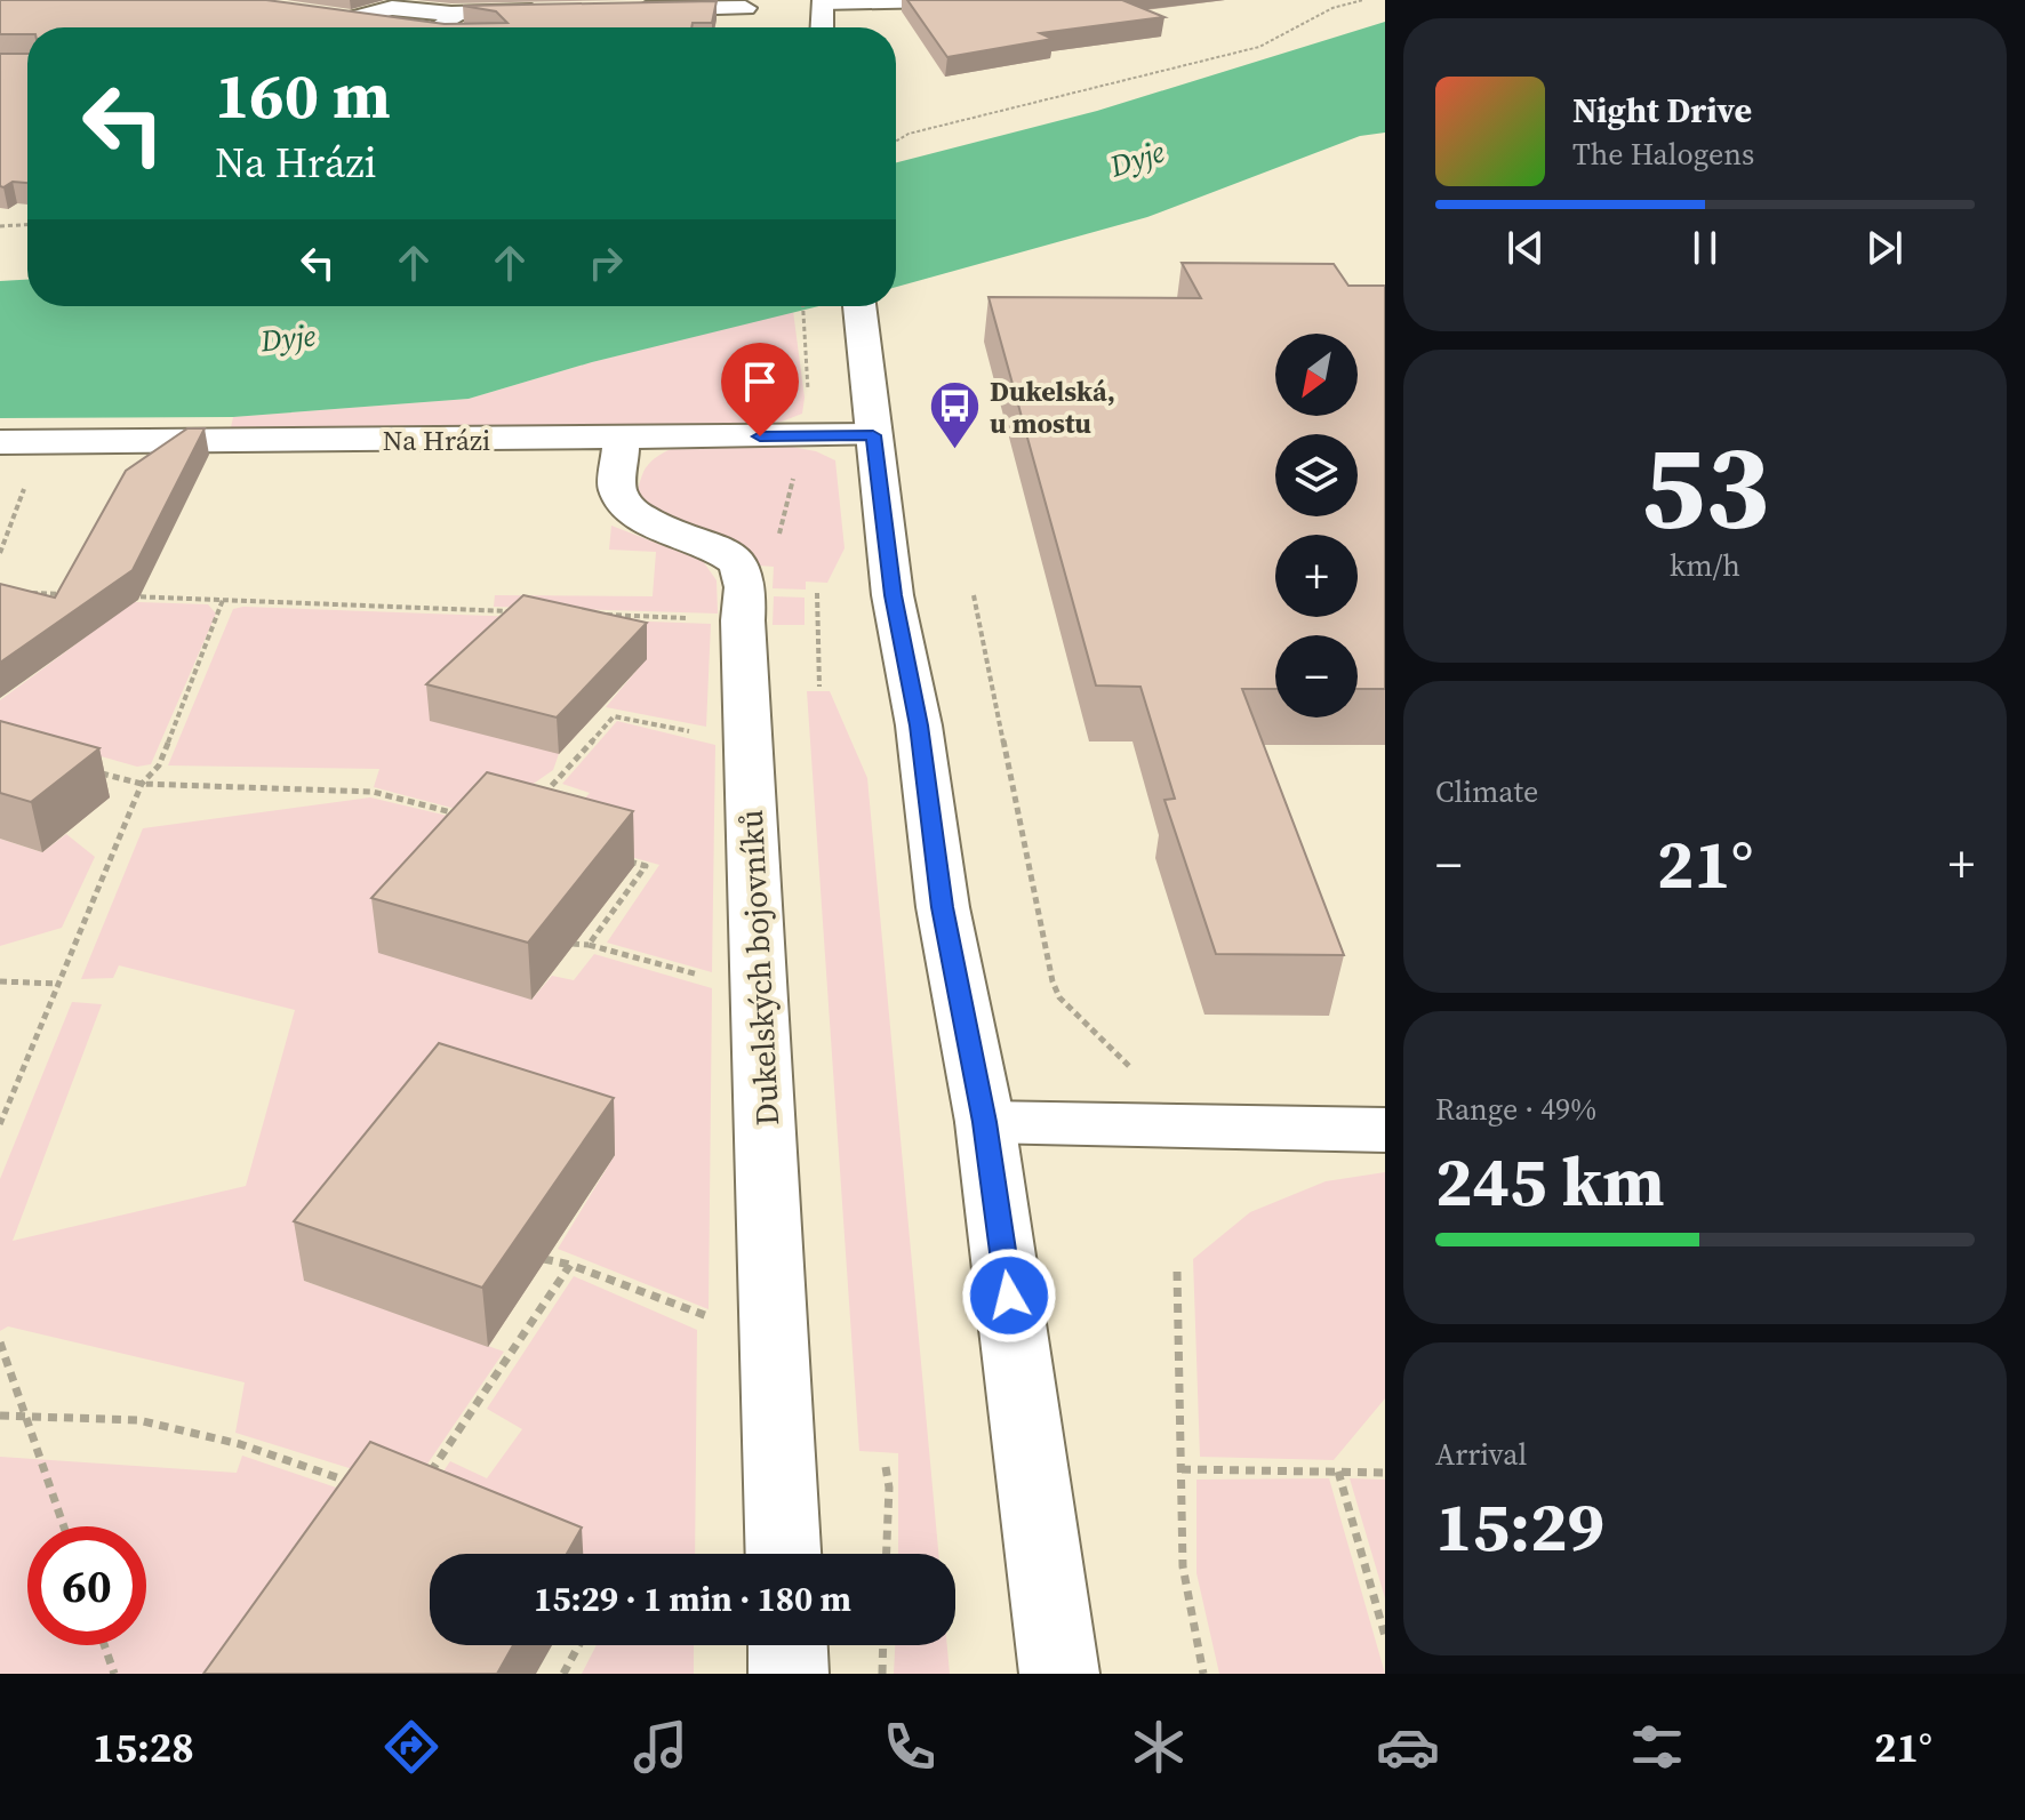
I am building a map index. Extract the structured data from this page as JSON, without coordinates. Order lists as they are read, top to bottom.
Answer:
{
  "streets": {
    "street": ["Na Hrázi", "Dukelských bojovníků"]
  },
  "crossings": [
    ["Na Hrázi", "Dukelských bojovníků"]
  ],
  "water": ["Dyje"],
  "places": {
    "bus stop": ["Dukelská, u mostu"]
  },
  "north": "bottom left",
  "page": {
    "turn": ["160 m", "Na Hrázi"],
    "song": ["Night Drive", "The Halogens"],
    "map_buttons": ["+", "−"],
    "tile": [
      ["53", "km/h"],
      "Climate",
      ["Range · 49%", "245 km"],
      ["Arrival", "15:29"]
    ],
    "heat": ["−", "21°", "+"],
    "limit": "60",
    "trip": "15:29 · 1 min · 180 m",
    "tabs": ["15:28", "21°"]
  }
}
